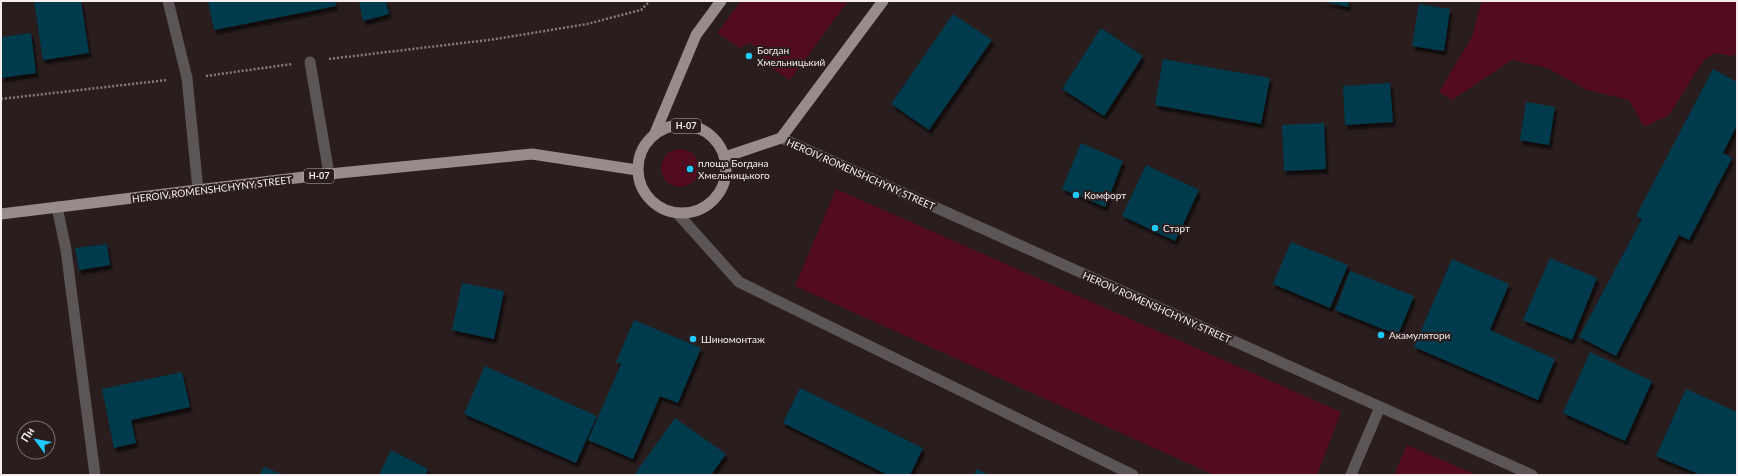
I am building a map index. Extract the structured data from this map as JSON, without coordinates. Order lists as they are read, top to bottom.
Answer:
{
  "streets": {
    "main road": ["Н-07", "HEROIV ROMENSHCHYNY STREET"]
  },
  "crossings": [
    ["Н-07", "HEROIV ROMENSHCHYNY STREET"]
  ],
  "places": [
    "Богдан Хмельницький",
    "площа Богдана Хмельницького",
    "Комфорт",
    "Старт",
    "Акамулятори",
    "Шиномонтаж"
  ],
  "north": "top left"
}
